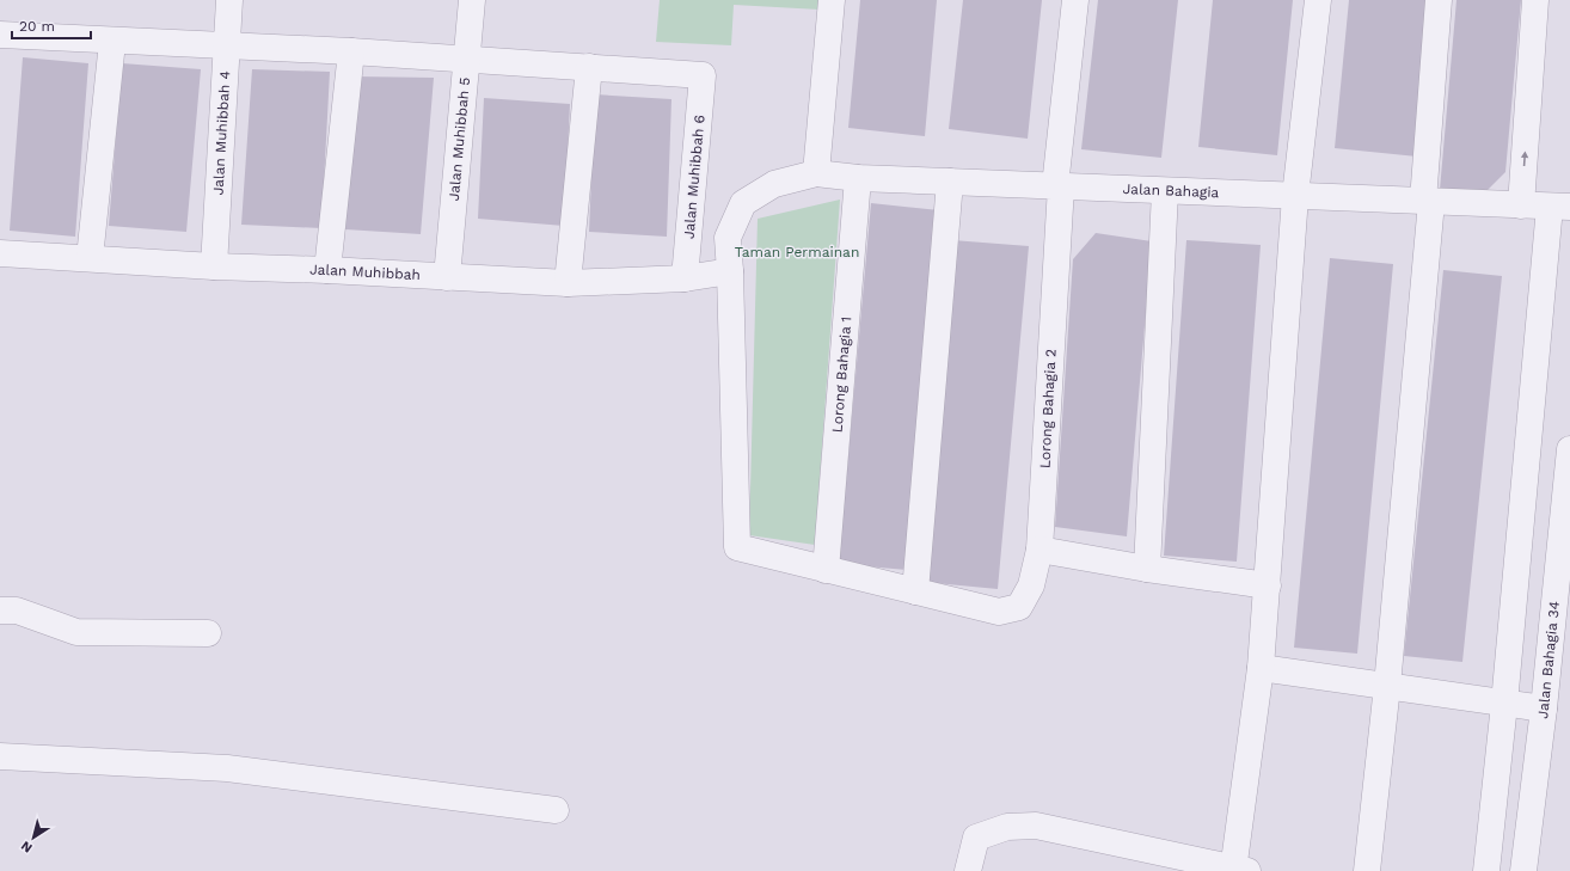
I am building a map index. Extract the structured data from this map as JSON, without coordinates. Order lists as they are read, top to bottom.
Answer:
{
  "streets": {
    "street": [
      "Jalan Muhibbah 4",
      "Jalan Muhibbah 5",
      "Jalan Muhibbah 6",
      "Jalan Bahagia",
      "Jalan Muhibbah",
      "Lorong Bahagia 1",
      "Lorong Bahagia 2",
      "Jalan Bahagia 34"
    ]
  },
  "crossings": [
    ["Jalan Muhibbah 4", "Jalan Muhibbah"],
    ["Jalan Muhibbah 5", "Jalan Muhibbah"],
    ["Jalan Muhibbah 6", "Jalan Muhibbah"],
    ["Jalan Bahagia", "Jalan Muhibbah"],
    ["Jalan Bahagia", "Lorong Bahagia 1"],
    ["Jalan Bahagia", "Lorong Bahagia 2"]
  ],
  "parks": ["Taman Permainan"],
  "scale_bar": "20 m",
  "north": "bottom left"
}
